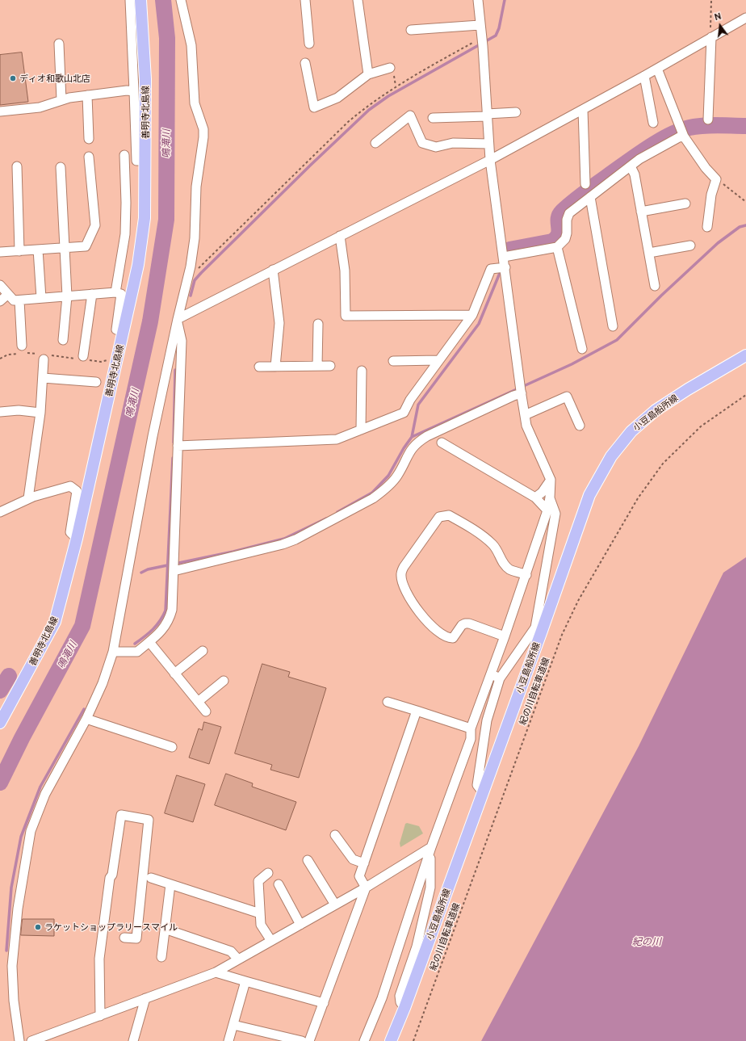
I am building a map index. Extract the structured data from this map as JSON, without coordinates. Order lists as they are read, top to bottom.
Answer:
{
  "streets": {
    "main road": ["善明寺北島線", "小豆島船所線"],
    "path": ["紀の川自転車道線"]
  },
  "water": ["鳴滝川", "紀の川"],
  "places": ["ディオ和歌山北店", "ラケットショップラリースマイル"],
  "north": "top"
}
